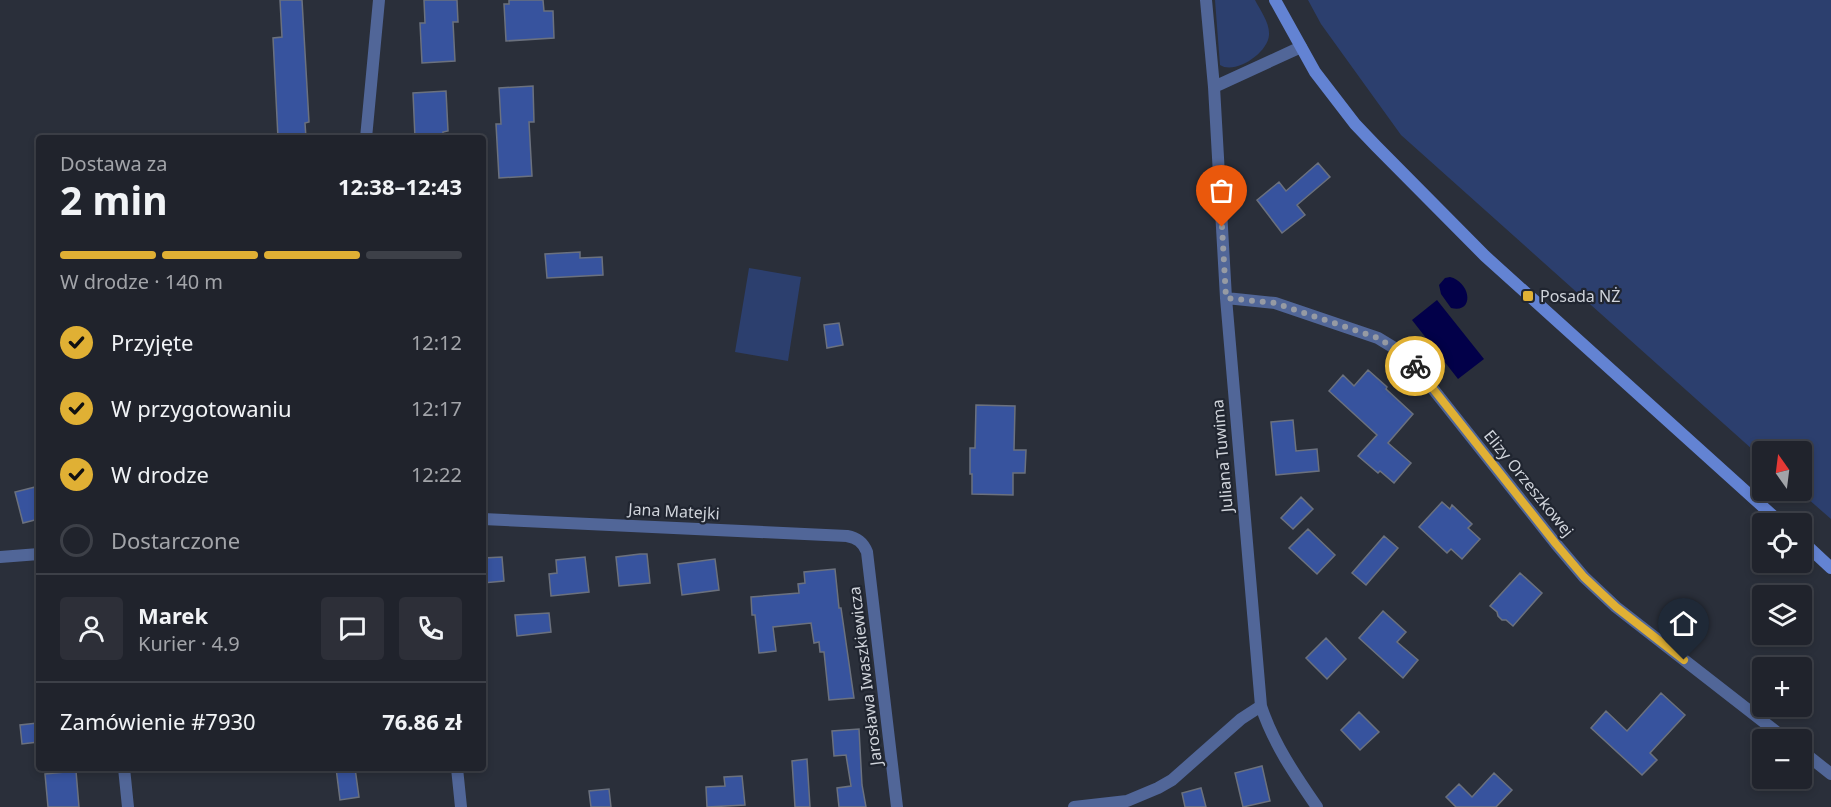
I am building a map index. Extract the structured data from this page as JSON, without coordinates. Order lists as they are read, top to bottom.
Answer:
{
  "streets": {
    "street": [
      "Juliana Tuwima",
      "Elizy Orzeszkowej",
      "Jana Matejki",
      "Jarosława Iwaszkiewicza"
    ]
  },
  "crossings": [
    ["Juliana Tuwima", "Elizy Orzeszkowej"],
    ["Jana Matejki", "Jarosława Iwaszkiewicza"]
  ],
  "places": {
    "transit": ["Posada NŻ"]
  },
  "north": "top",
  "page": {
    "heading": ["2 min", "Dostawa za", "12:38–12:43"],
    "panel": [
      "Marek",
      "Kurier · 4.9",
      "Zamówienie #7930",
      "76.86 zł"
    ],
    "bar": "W drodze · 140 m",
    "list": [
      ["Przyjęte", "12:12"],
      ["W przygotowaniu", "12:17"],
      ["W drodze", "12:22"],
      "Dostarczone"
    ],
    "map_buttons": ["+", "−"]
  }
}
